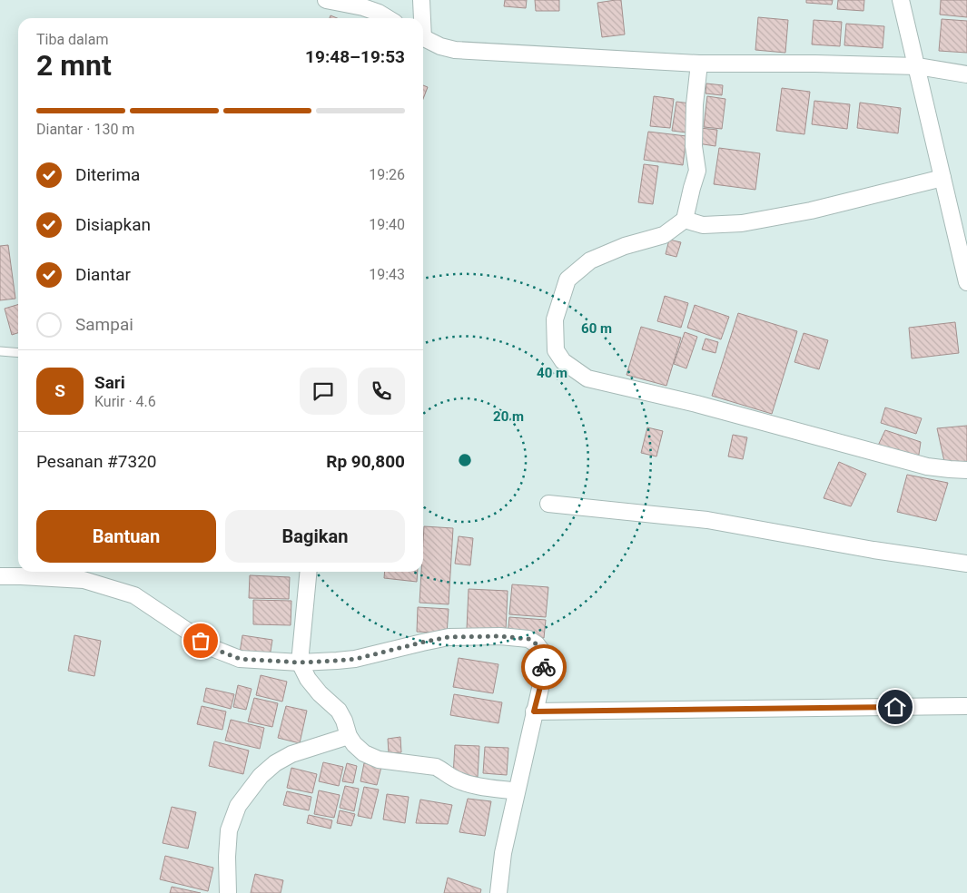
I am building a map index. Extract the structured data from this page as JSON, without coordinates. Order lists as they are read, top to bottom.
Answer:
{
  "page": {
    "heading": ["2 mnt", "Tiba dalam", "19:48–19:53"],
    "panel": [
      "Sari",
      "Kurir · 4.6",
      "Pesanan #7320",
      "Rp 90,800"
    ],
    "bar": "Diantar · 130 m",
    "list": [
      ["Diterima", "19:26"],
      ["Disiapkan", "19:40"],
      ["Diantar", "19:43"],
      "Sampai"
    ],
    "round": "S",
    "buttons": ["Bantuan", "Bagikan"]
  },
  "rings": ["60 m", "40 m", "20 m"]
}
